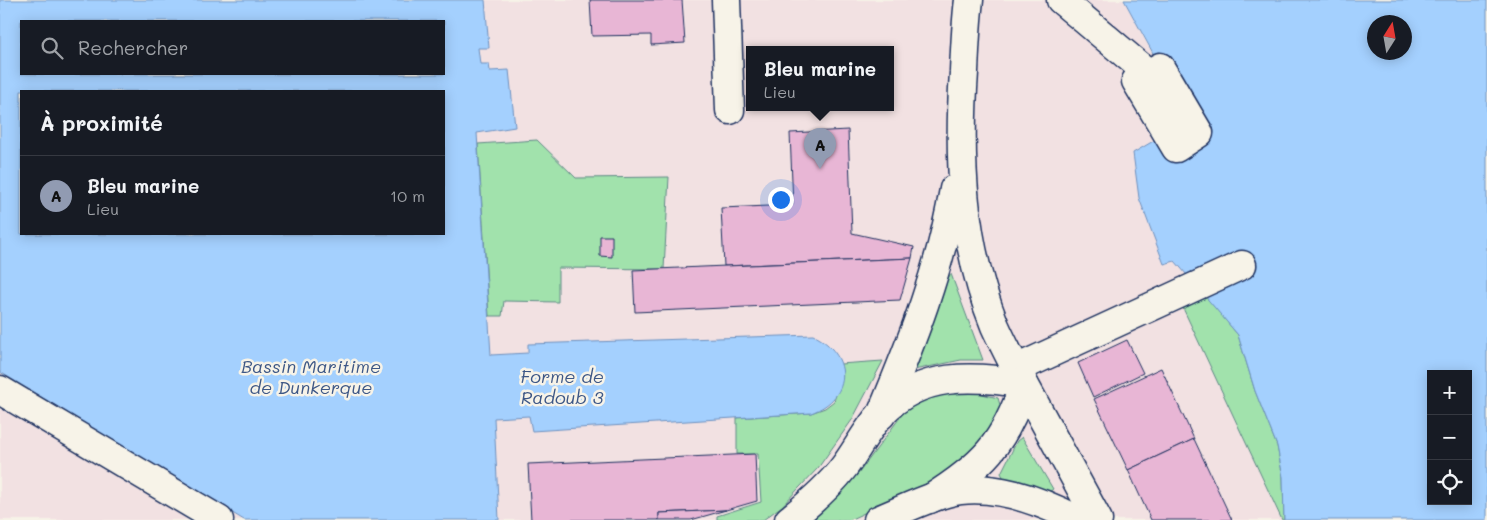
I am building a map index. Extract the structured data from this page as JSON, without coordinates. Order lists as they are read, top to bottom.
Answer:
{
  "water": ["Bassin Maritime de Dunkerque", "Forme de Radoub 3"],
  "north": "top",
  "page": {
    "search": "Rechercher",
    "popup": ["Bleu marine", "Lieu"],
    "heading": "À proximité",
    "pins": "A",
    "list": [
      {
        "mark": "A",
        "name": "Bleu marine",
        "note": "Lieu",
        "value": "10 m"
      }
    ],
    "map_buttons": ["+", "−"]
  }
}
